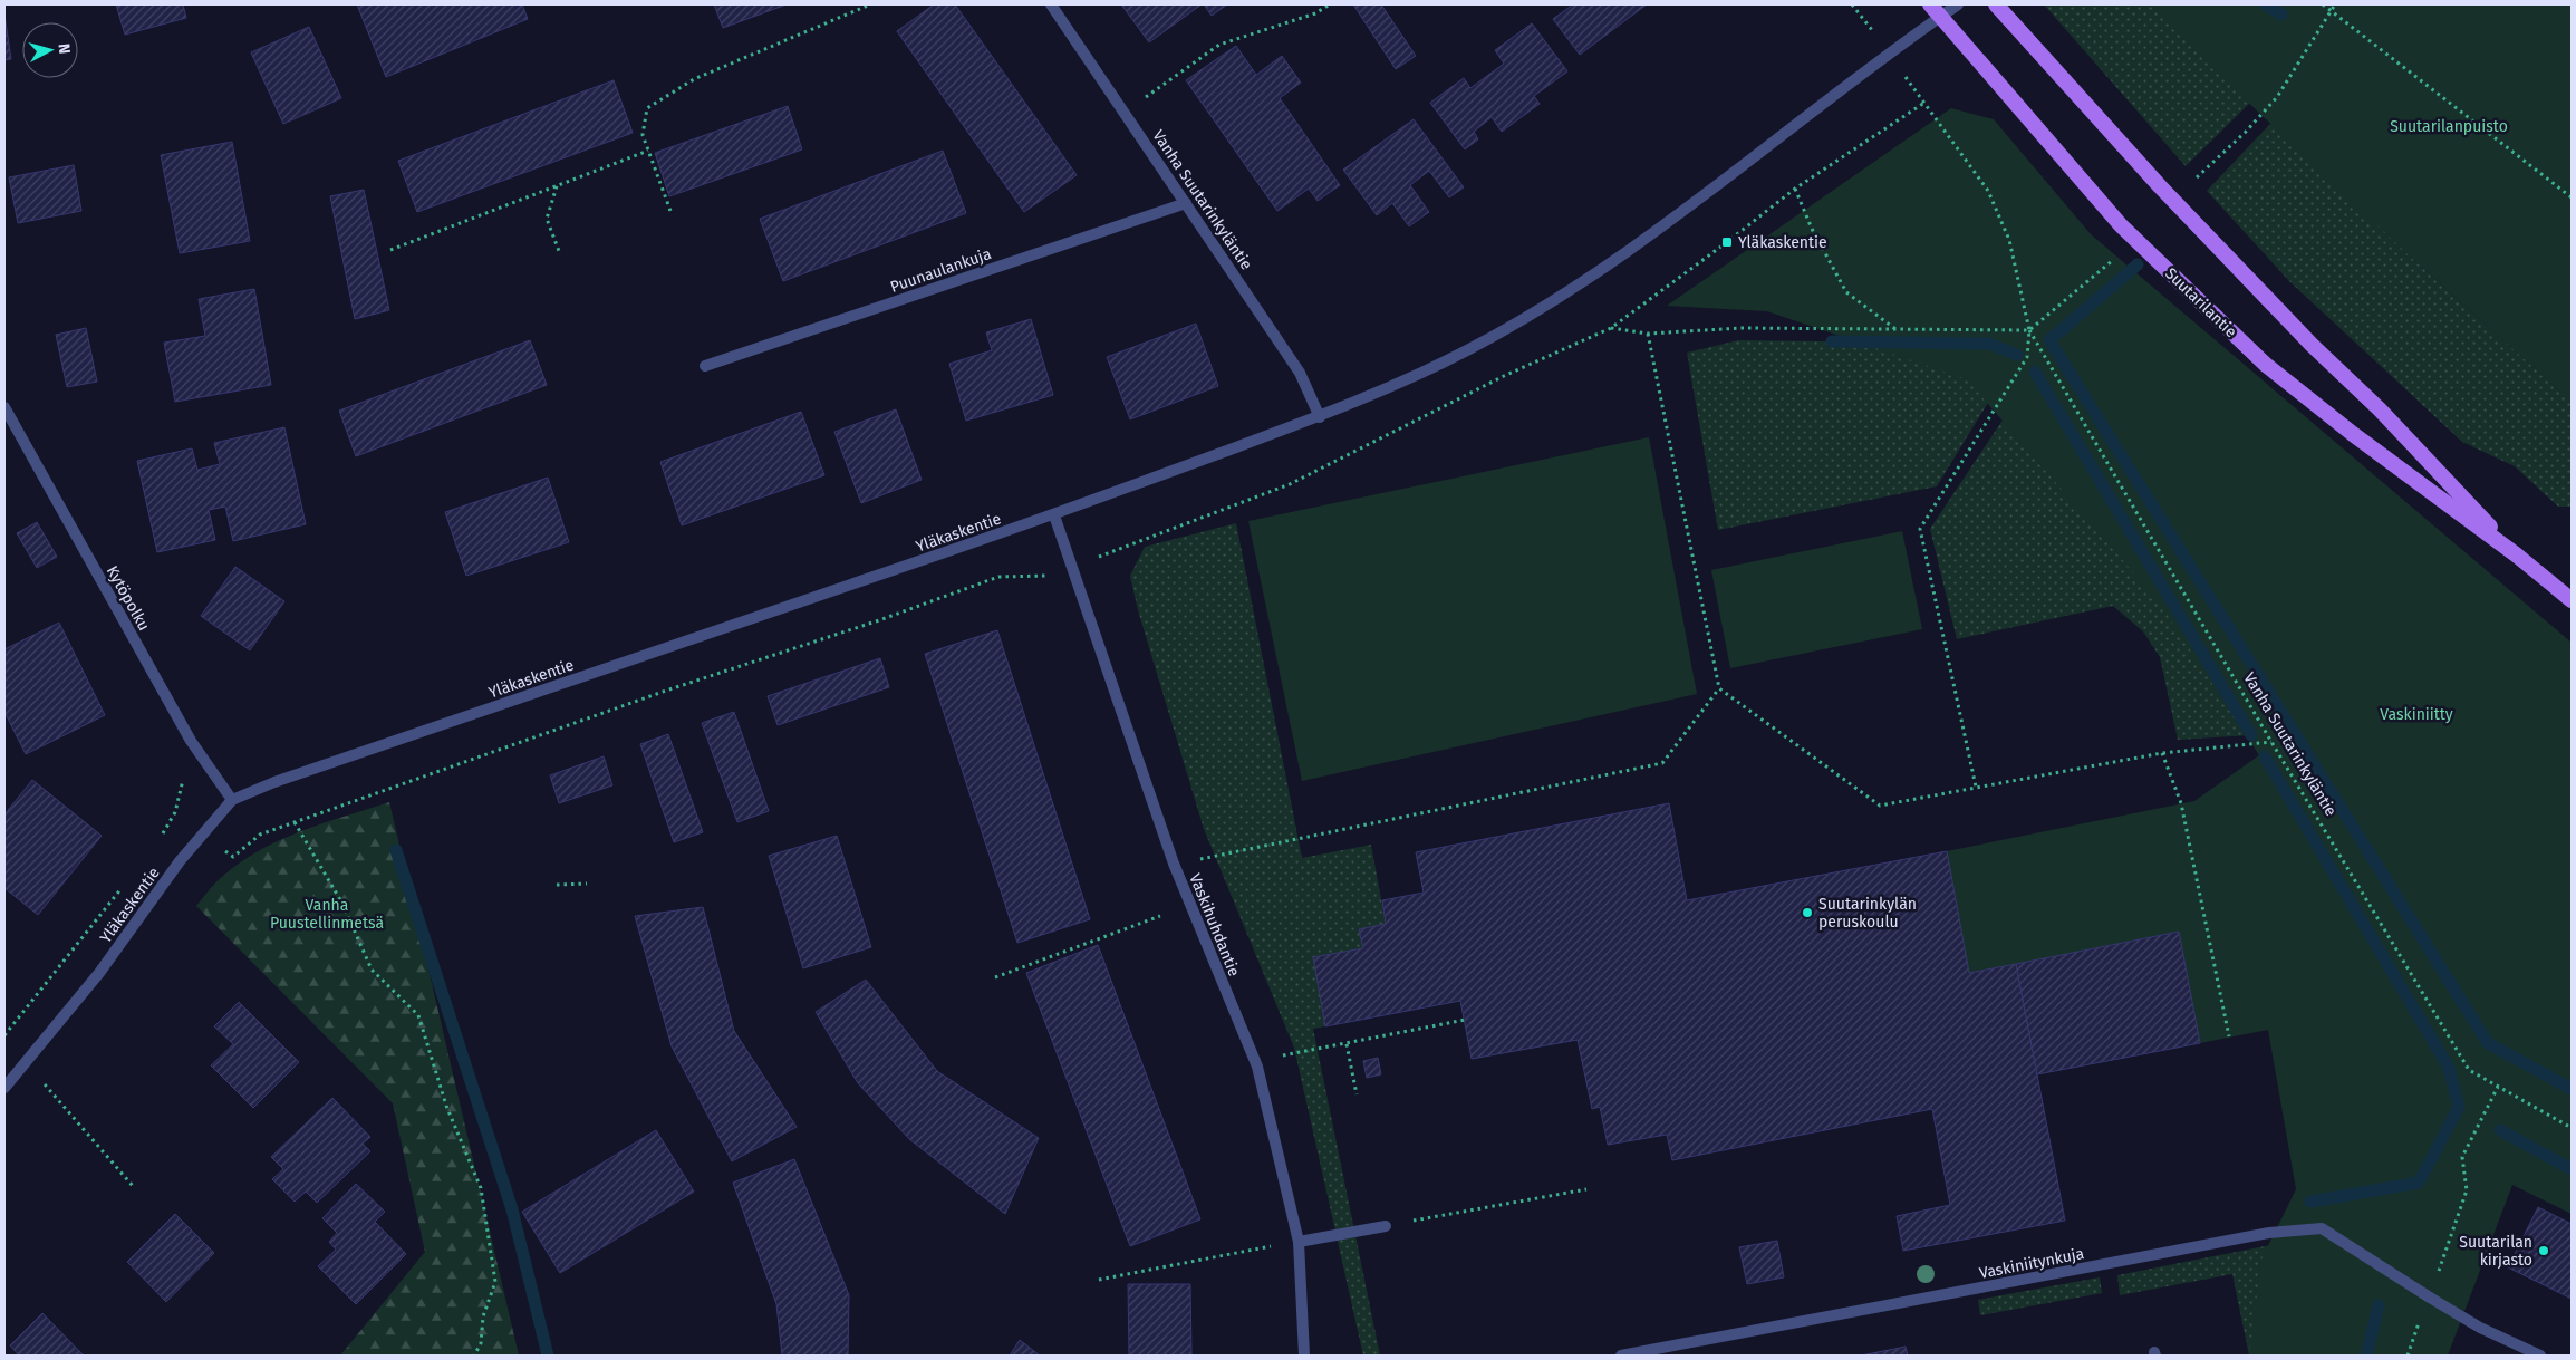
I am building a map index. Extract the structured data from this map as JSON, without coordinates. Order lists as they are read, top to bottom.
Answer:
{
  "streets": {
    "main road": ["Suutarilantie"],
    "street": [
      "Vanha Suutarinkyläntie",
      "Puunaulankuja",
      "Yläkaskentie",
      "Kytöpolku",
      "Vaskihuhdantie",
      "Vaskiniitynkuja"
    ]
  },
  "crossings": [
    ["Vanha Suutarinkyläntie", "Puunaulankuja"],
    ["Vanha Suutarinkyläntie", "Yläkaskentie"],
    ["Suutarilantie", "Yläkaskentie"],
    ["Yläkaskentie", "Kytöpolku"],
    ["Yläkaskentie", "Vaskihuhdantie"]
  ],
  "parks": ["Suutarilanpuisto", "Vaskiniitty", "Vanha Puustellinmetsä"],
  "places": {
    "transit": ["Yläkaskentie"],
    "other": ["Suutarinkylän peruskoulu", "Suutarilan kirjasto"]
  },
  "north": "right"
}
